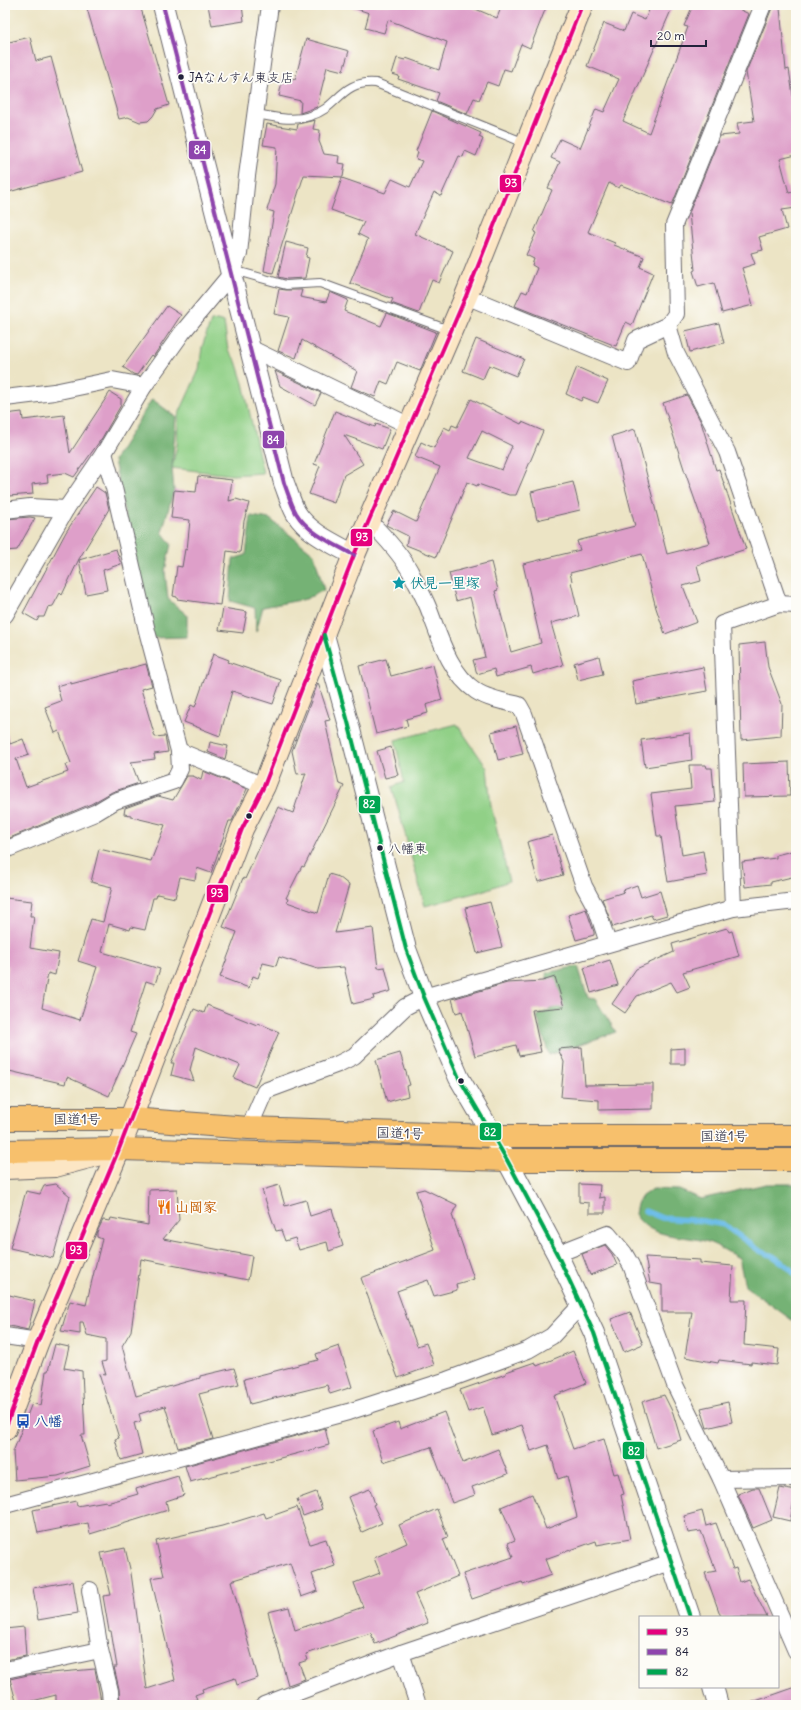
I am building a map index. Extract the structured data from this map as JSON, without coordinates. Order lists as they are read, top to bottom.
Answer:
{
  "streets": {
    "highway": ["国道1号"]
  },
  "places": {
    "other": ["JAなんすん東支店", "八幡東"],
    "place": ["伏見一里塚"],
    "restaurant": ["山岡家"],
    "bus stop": ["八幡"]
  },
  "lines": ["transit line 93", "transit line 84", "transit line 82"],
  "legend": ["93", "84", "82"],
  "scale_bar": "20 m"
}
